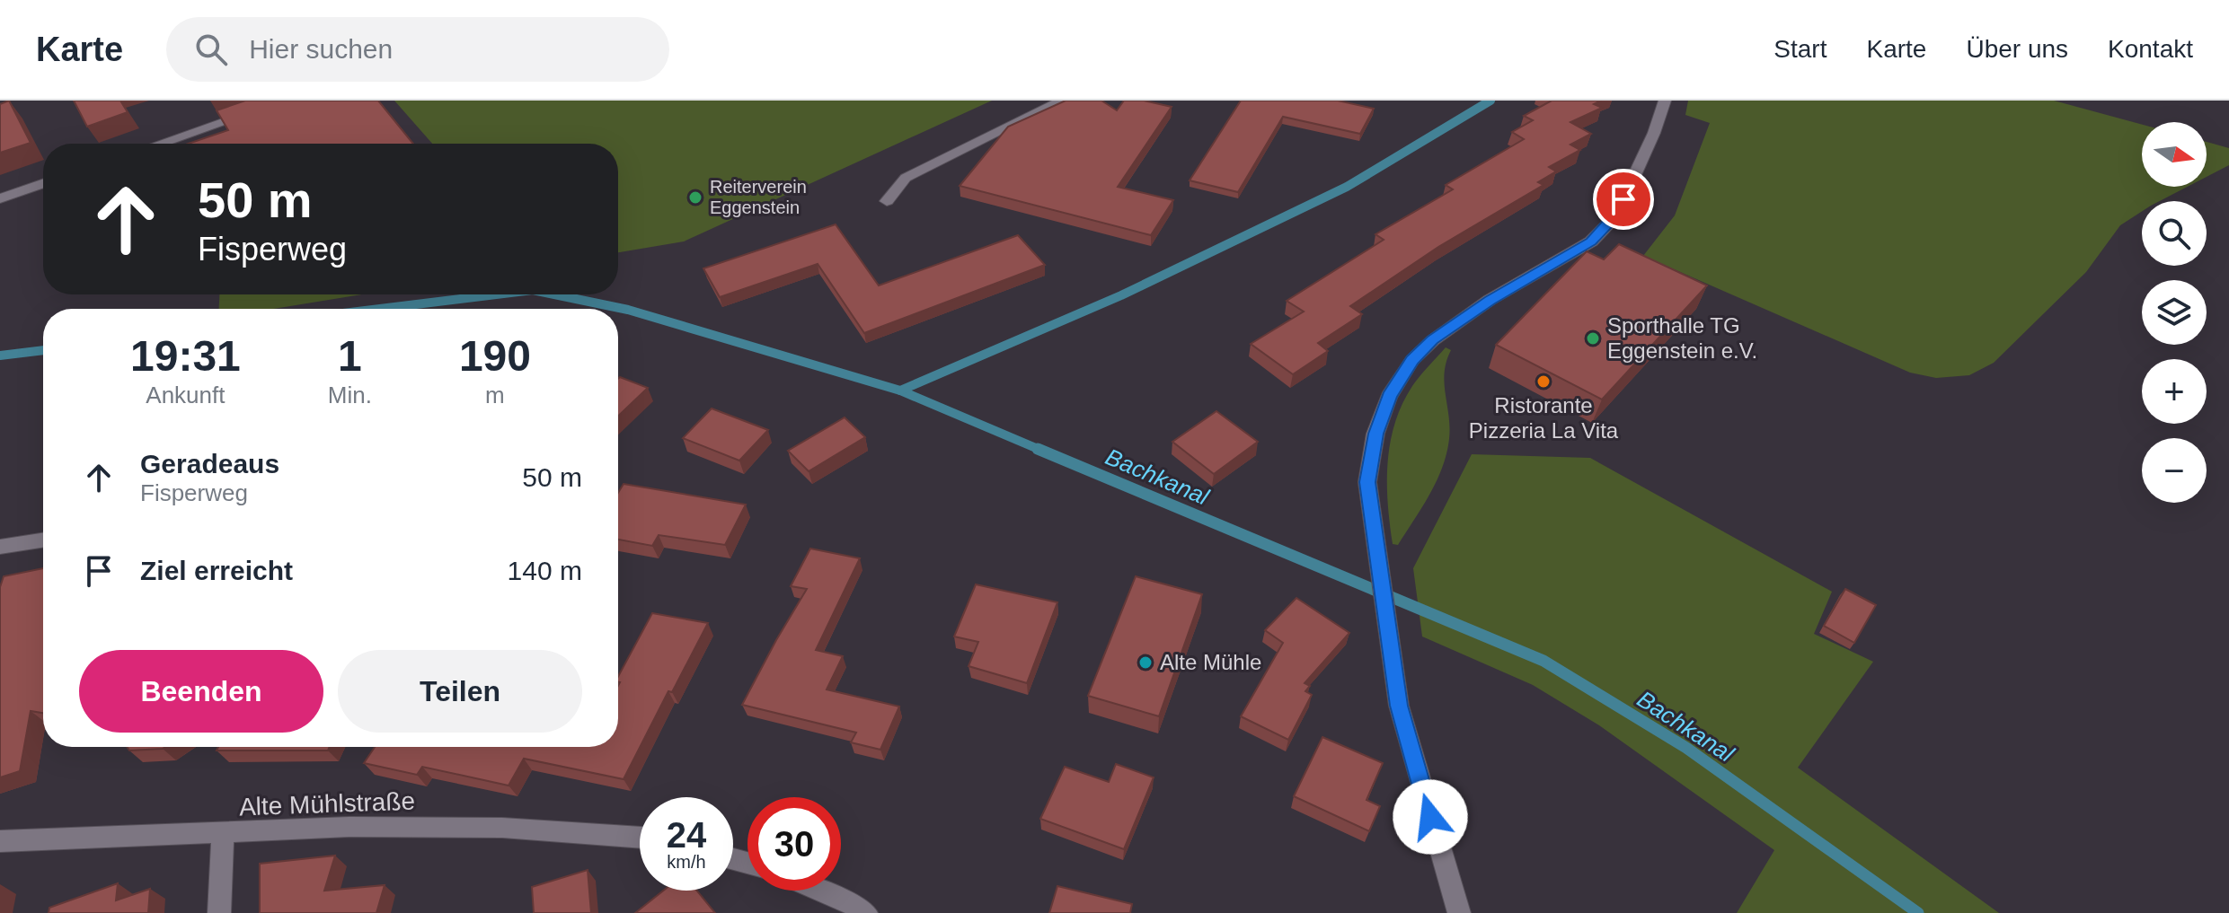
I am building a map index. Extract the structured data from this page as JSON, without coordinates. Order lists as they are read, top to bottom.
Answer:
{
  "streets": {
    "street": ["Alte Mühlstraße"]
  },
  "water": ["Bachkanal"],
  "places": [
    "Reiterverein Eggenstein",
    "Sporthalle TG Eggenstein e.V.",
    "Ristorante Pizzeria La Vita",
    "Alte Mühle"
  ],
  "north": "right",
  "page": {
    "header": "Karte",
    "search": "Hier suchen",
    "nav": [
      "Start",
      "Karte",
      "Über uns",
      "Kontakt"
    ],
    "map_buttons": ["+", "−"],
    "turn": ["50 m", "Fisperweg"],
    "eta": [
      "19:31",
      "Ankunft",
      "1",
      "Min.",
      "190",
      "m"
    ],
    "list": [
      {
        "name": "Geradeaus",
        "note": "Fisperweg",
        "value": "50 m"
      },
      {
        "name": "Ziel erreicht",
        "value": "140 m"
      }
    ],
    "buttons": ["Beenden", "Teilen"],
    "speed": "24 km/h",
    "limit": "30"
  }
}
